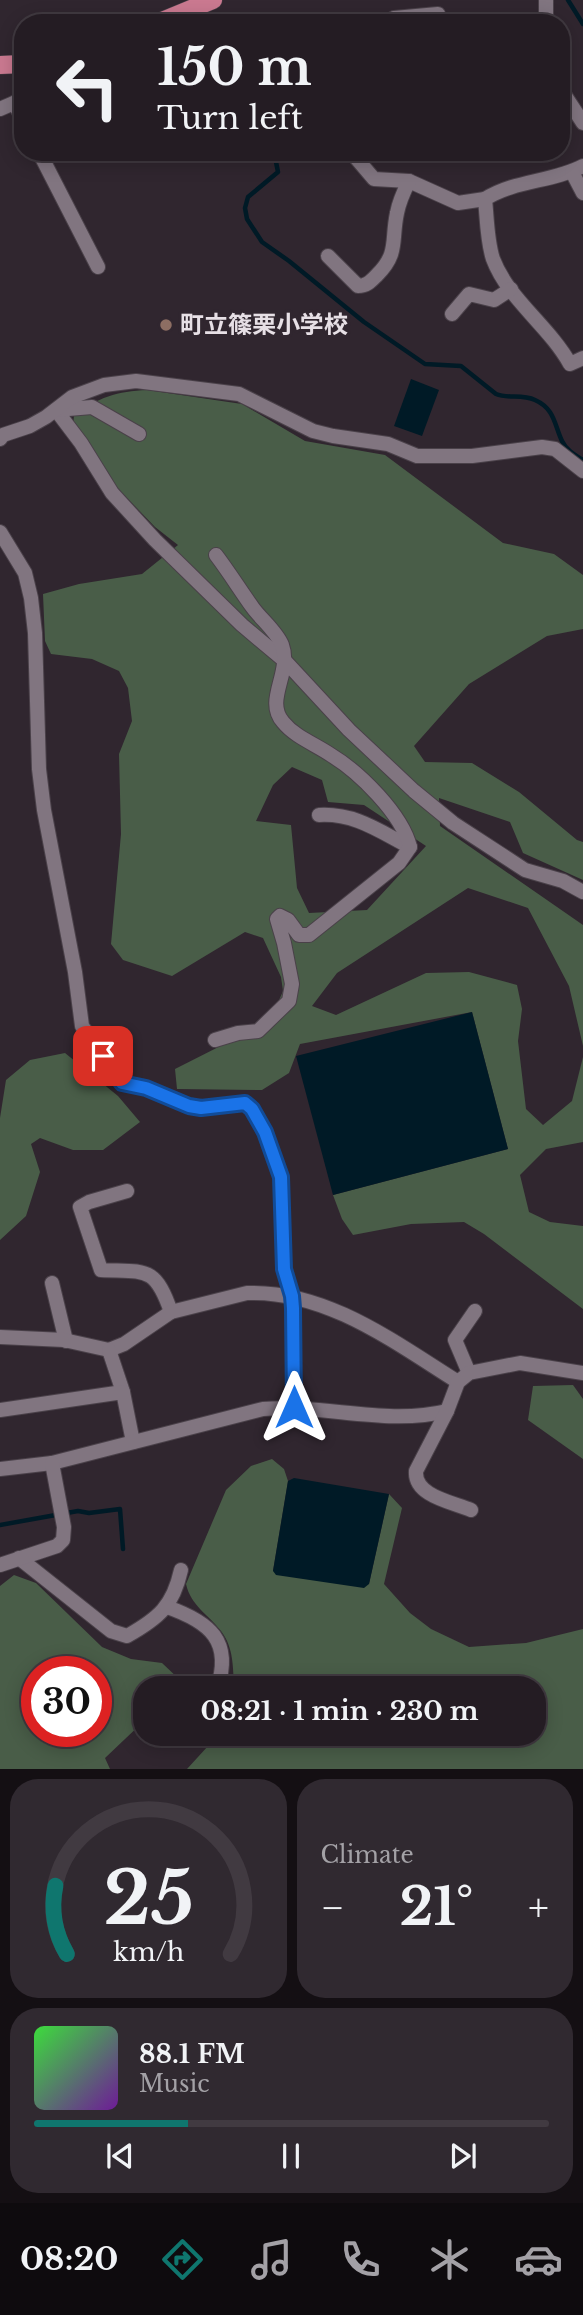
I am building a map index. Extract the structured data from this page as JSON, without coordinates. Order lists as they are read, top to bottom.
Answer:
{
  "places": ["町立篠栗小学校"],
  "page": {
    "turn": ["150 m", "Turn left"],
    "limit": "30",
    "trip": "08:21 · 1 min · 230 m",
    "tile": "Climate",
    "heat": ["−", "21°", "+"],
    "song": ["88.1 FM", "Music"],
    "tabs": "08:20",
    "gauge": ["25", "km/h"]
  }
}
